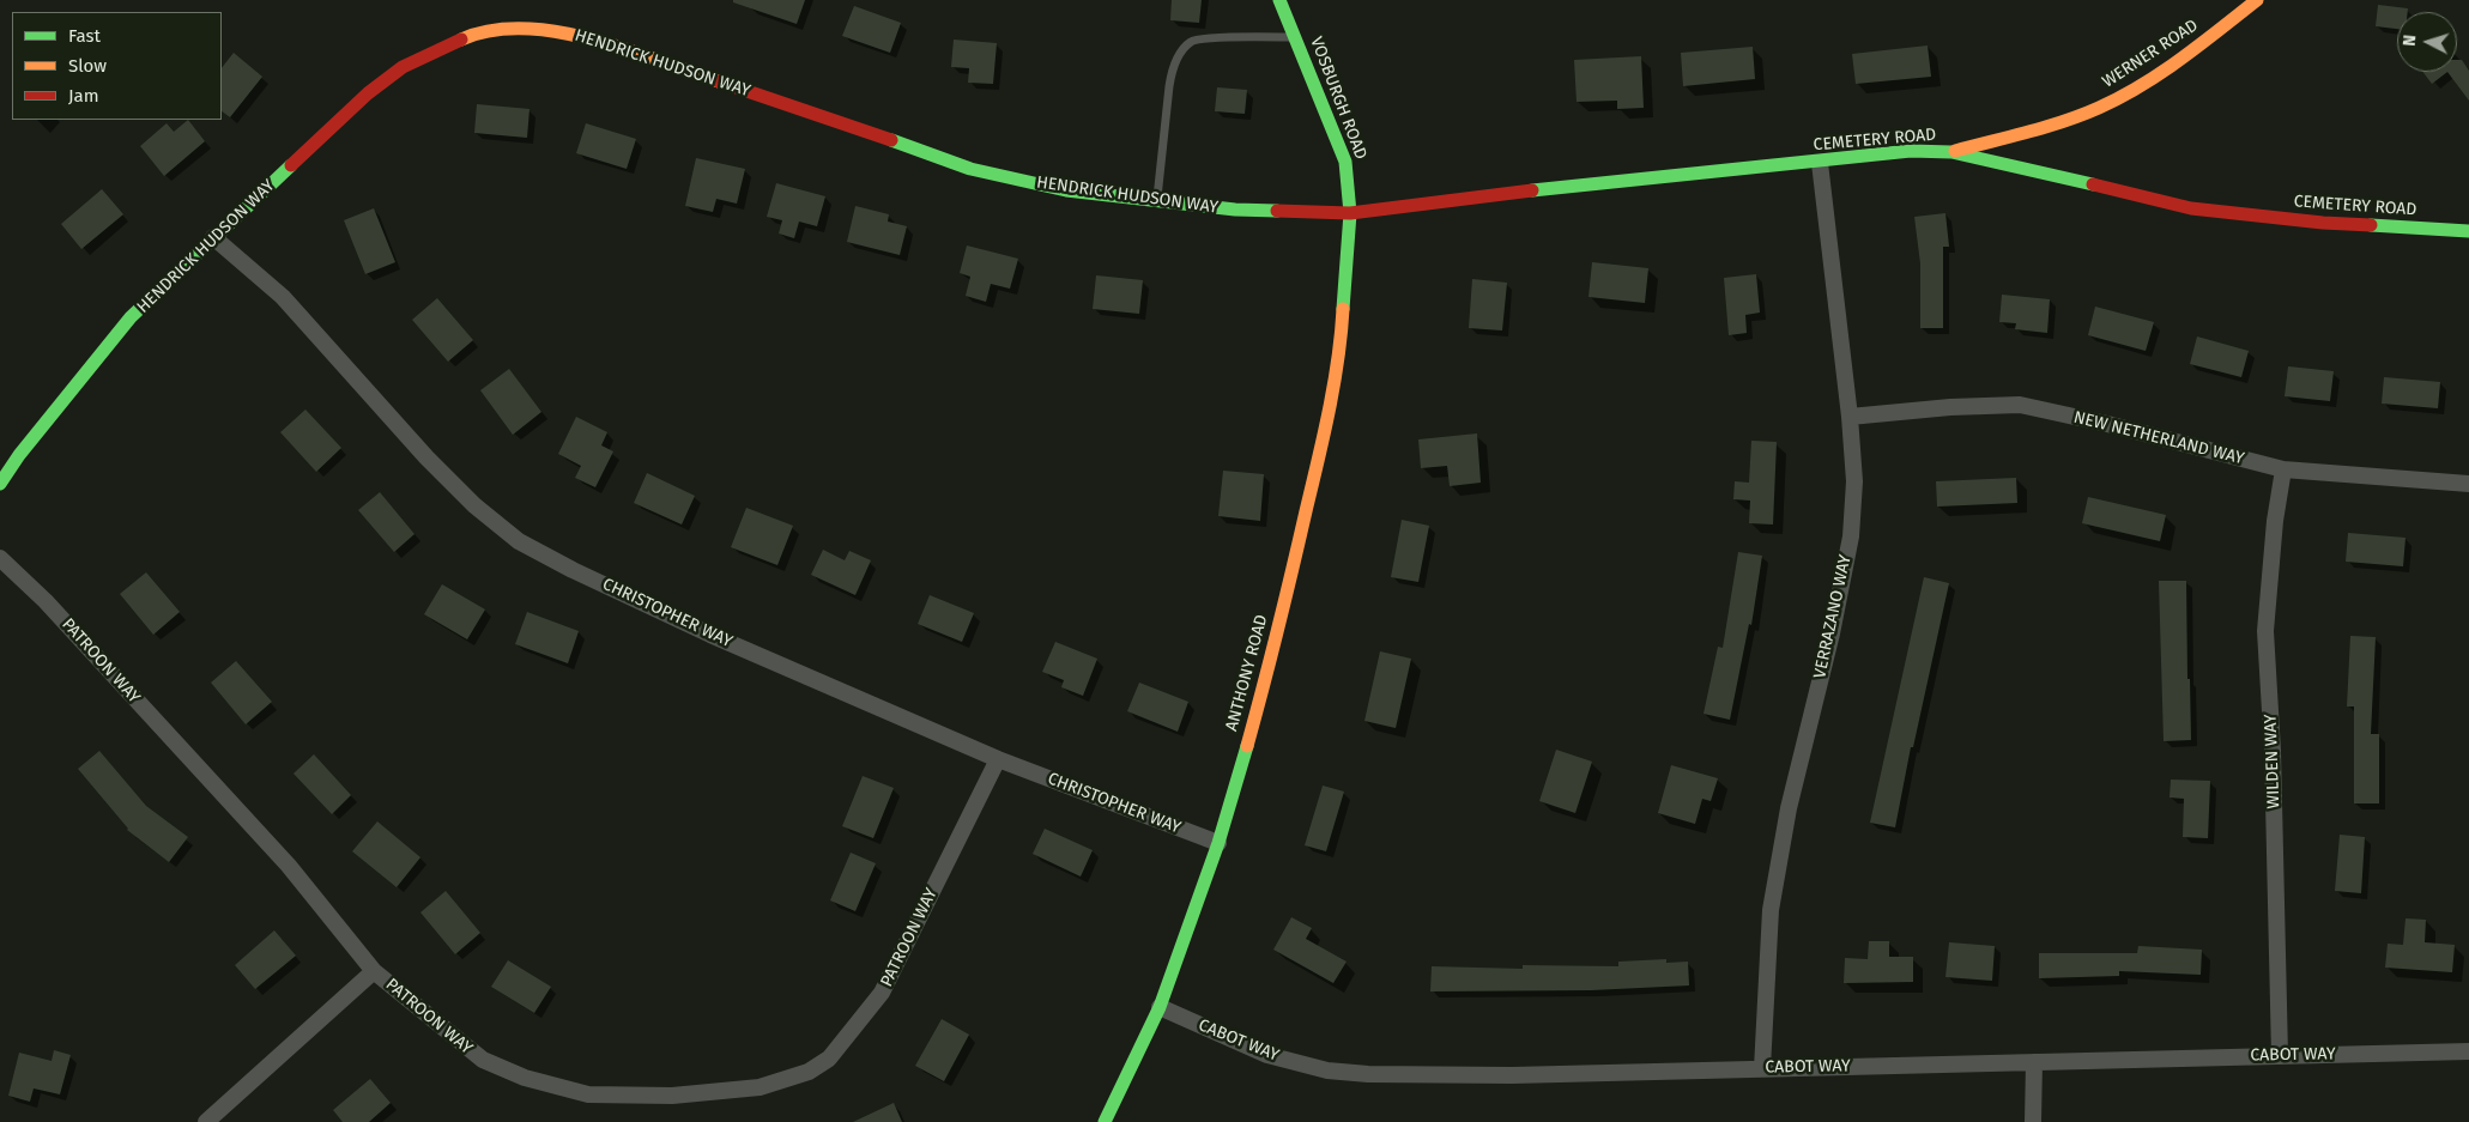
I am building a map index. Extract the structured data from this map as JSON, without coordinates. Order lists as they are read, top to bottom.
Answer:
{
  "streets": {
    "street": [
      "WERNER ROAD",
      "HENDRICK HUDSON WAY",
      "VOSBURGH ROAD",
      "CEMETERY ROAD",
      "NEW NETHERLAND WAY",
      "CHRISTOPHER WAY",
      "VERRAZANO WAY",
      "PATROON WAY",
      "ANTHONY ROAD",
      "WILDEN WAY",
      "CABOT WAY"
    ]
  },
  "crossings": [
    ["WERNER ROAD", "CEMETERY ROAD"],
    ["HENDRICK HUDSON WAY", "VOSBURGH ROAD"],
    ["HENDRICK HUDSON WAY", "CEMETERY ROAD"],
    ["HENDRICK HUDSON WAY", "CHRISTOPHER WAY"],
    ["HENDRICK HUDSON WAY", "ANTHONY ROAD"],
    ["VOSBURGH ROAD", "CEMETERY ROAD"],
    ["VOSBURGH ROAD", "ANTHONY ROAD"],
    ["CEMETERY ROAD", "VERRAZANO WAY"],
    ["CEMETERY ROAD", "ANTHONY ROAD"],
    ["NEW NETHERLAND WAY", "VERRAZANO WAY"],
    ["NEW NETHERLAND WAY", "WILDEN WAY"],
    ["CHRISTOPHER WAY", "PATROON WAY"],
    ["CHRISTOPHER WAY", "ANTHONY ROAD"],
    ["VERRAZANO WAY", "CABOT WAY"],
    ["ANTHONY ROAD", "CABOT WAY"],
    ["WILDEN WAY", "CABOT WAY"]
  ],
  "legend": ["Fast", "Slow", "Jam"],
  "north": "left"
}
